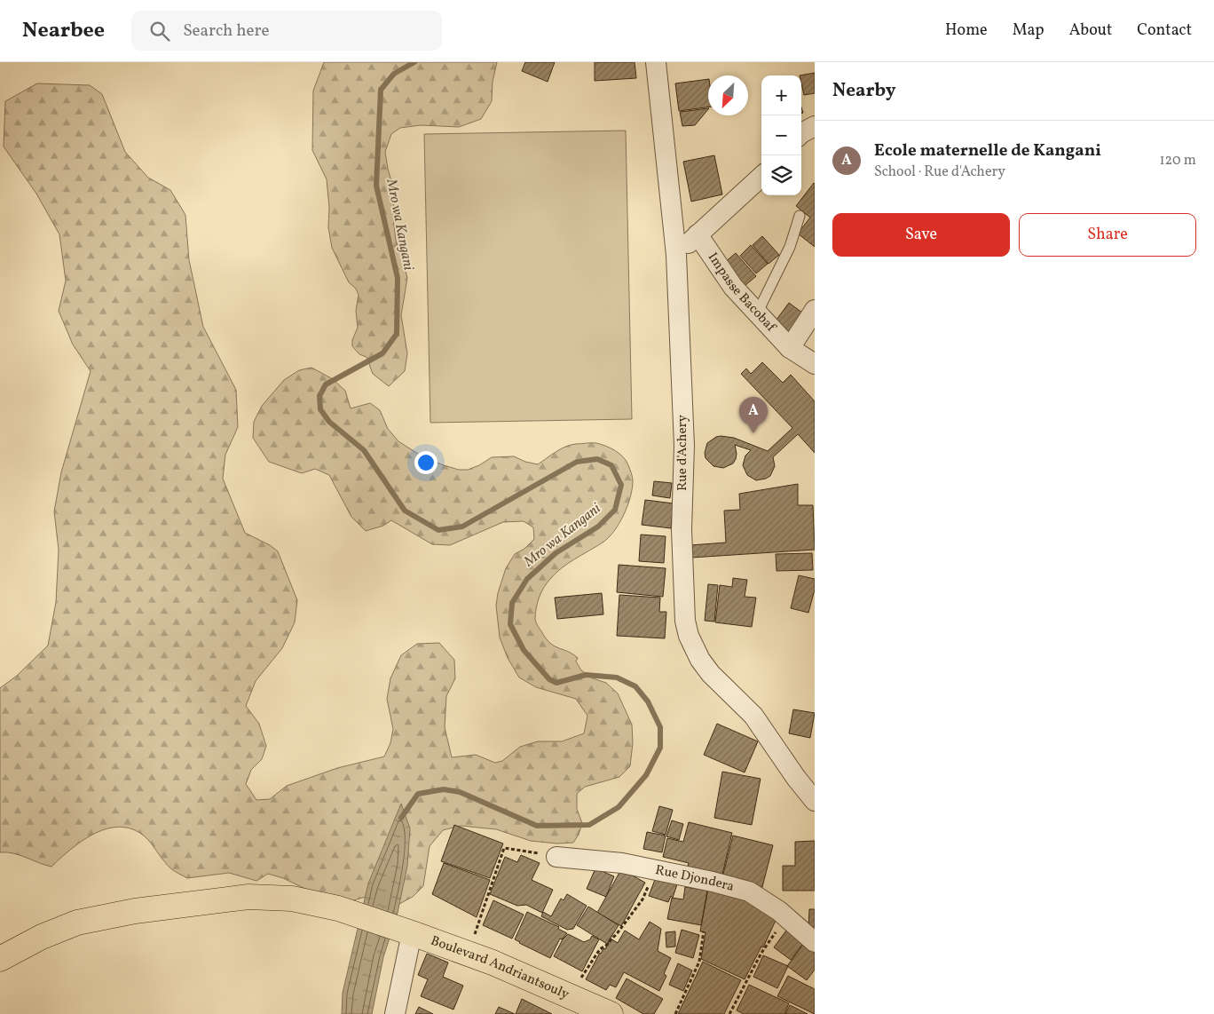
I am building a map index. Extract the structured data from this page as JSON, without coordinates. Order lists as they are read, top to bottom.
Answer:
{
  "streets": {
    "main road": ["Boulevard Andriantsouly"],
    "street": ["Impasse Bacobaf", "Rue d'Achery", "Rue Djondera"]
  },
  "water": ["Mro wa Kangani"],
  "north": "bottom left",
  "page": {
    "header": "Nearbee",
    "search": "Search here",
    "nav": [
      "Home",
      "Map",
      "About",
      "Contact"
    ],
    "heading": "Nearby",
    "map_buttons": ["+", "−"],
    "list": [
      {
        "mark": "A",
        "name": "Ecole maternelle de Kangani",
        "note": "School · Rue d'Achery",
        "value": "120 m"
      }
    ],
    "buttons": ["Save", "Share"],
    "pins": "A"
  }
}
